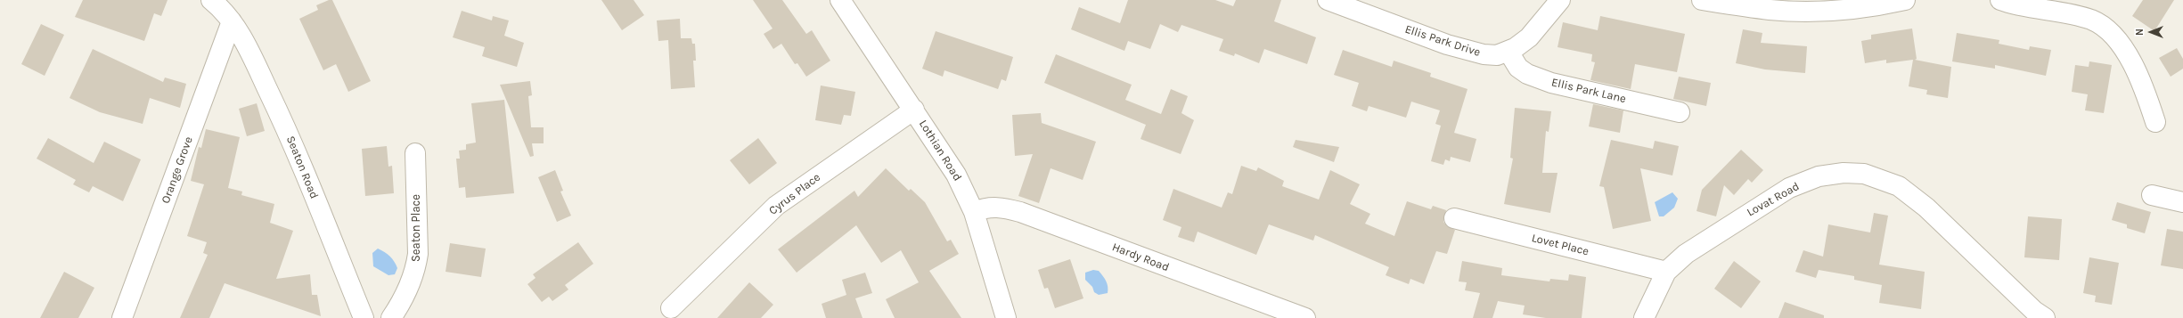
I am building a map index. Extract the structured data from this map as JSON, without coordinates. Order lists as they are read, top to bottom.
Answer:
{
  "streets": {
    "street": [
      "Ellis Park Drive",
      "Ellis Park Lane",
      "Lothian Road",
      "Seaton Road",
      "Orange Grove",
      "Cyrus Place",
      "Lovat Road",
      "Seaton Place",
      "Lovet Place",
      "Hardy Road"
    ]
  },
  "crossings": [
    ["Ellis Park Drive", "Ellis Park Lane"],
    ["Lothian Road", "Cyrus Place"],
    ["Lothian Road", "Hardy Road"],
    ["Seaton Road", "Orange Grove"],
    ["Lovat Road", "Lovet Place"]
  ],
  "north": "left"
}
